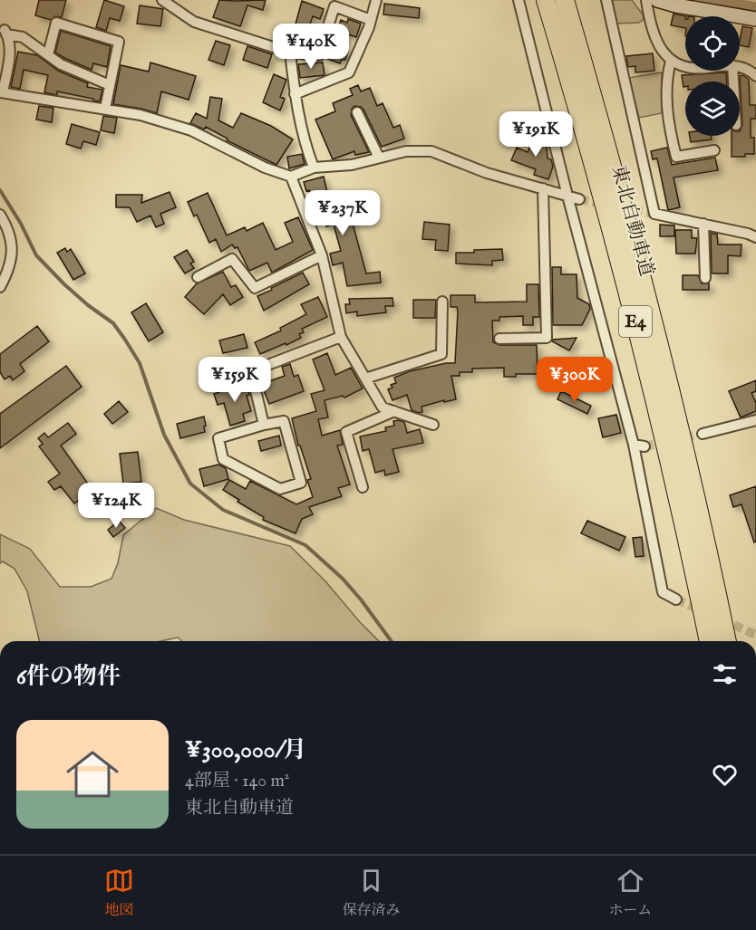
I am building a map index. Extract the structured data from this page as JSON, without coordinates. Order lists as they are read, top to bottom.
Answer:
{
  "streets": {
    "highway": ["東北自動車道", "E4"]
  },
  "page": {
    "price": [
      "¥140K",
      "¥191K",
      "¥237K",
      "¥159K",
      "¥300K",
      "¥124K"
    ],
    "heading": "6件の物件",
    "list": [
      {
        "name": "¥300,000/月",
        "note": "4部屋 · 140 m² · 東北自動車道"
      }
    ],
    "tabs": ["地図", "保存済み", "ホーム"]
  }
}
